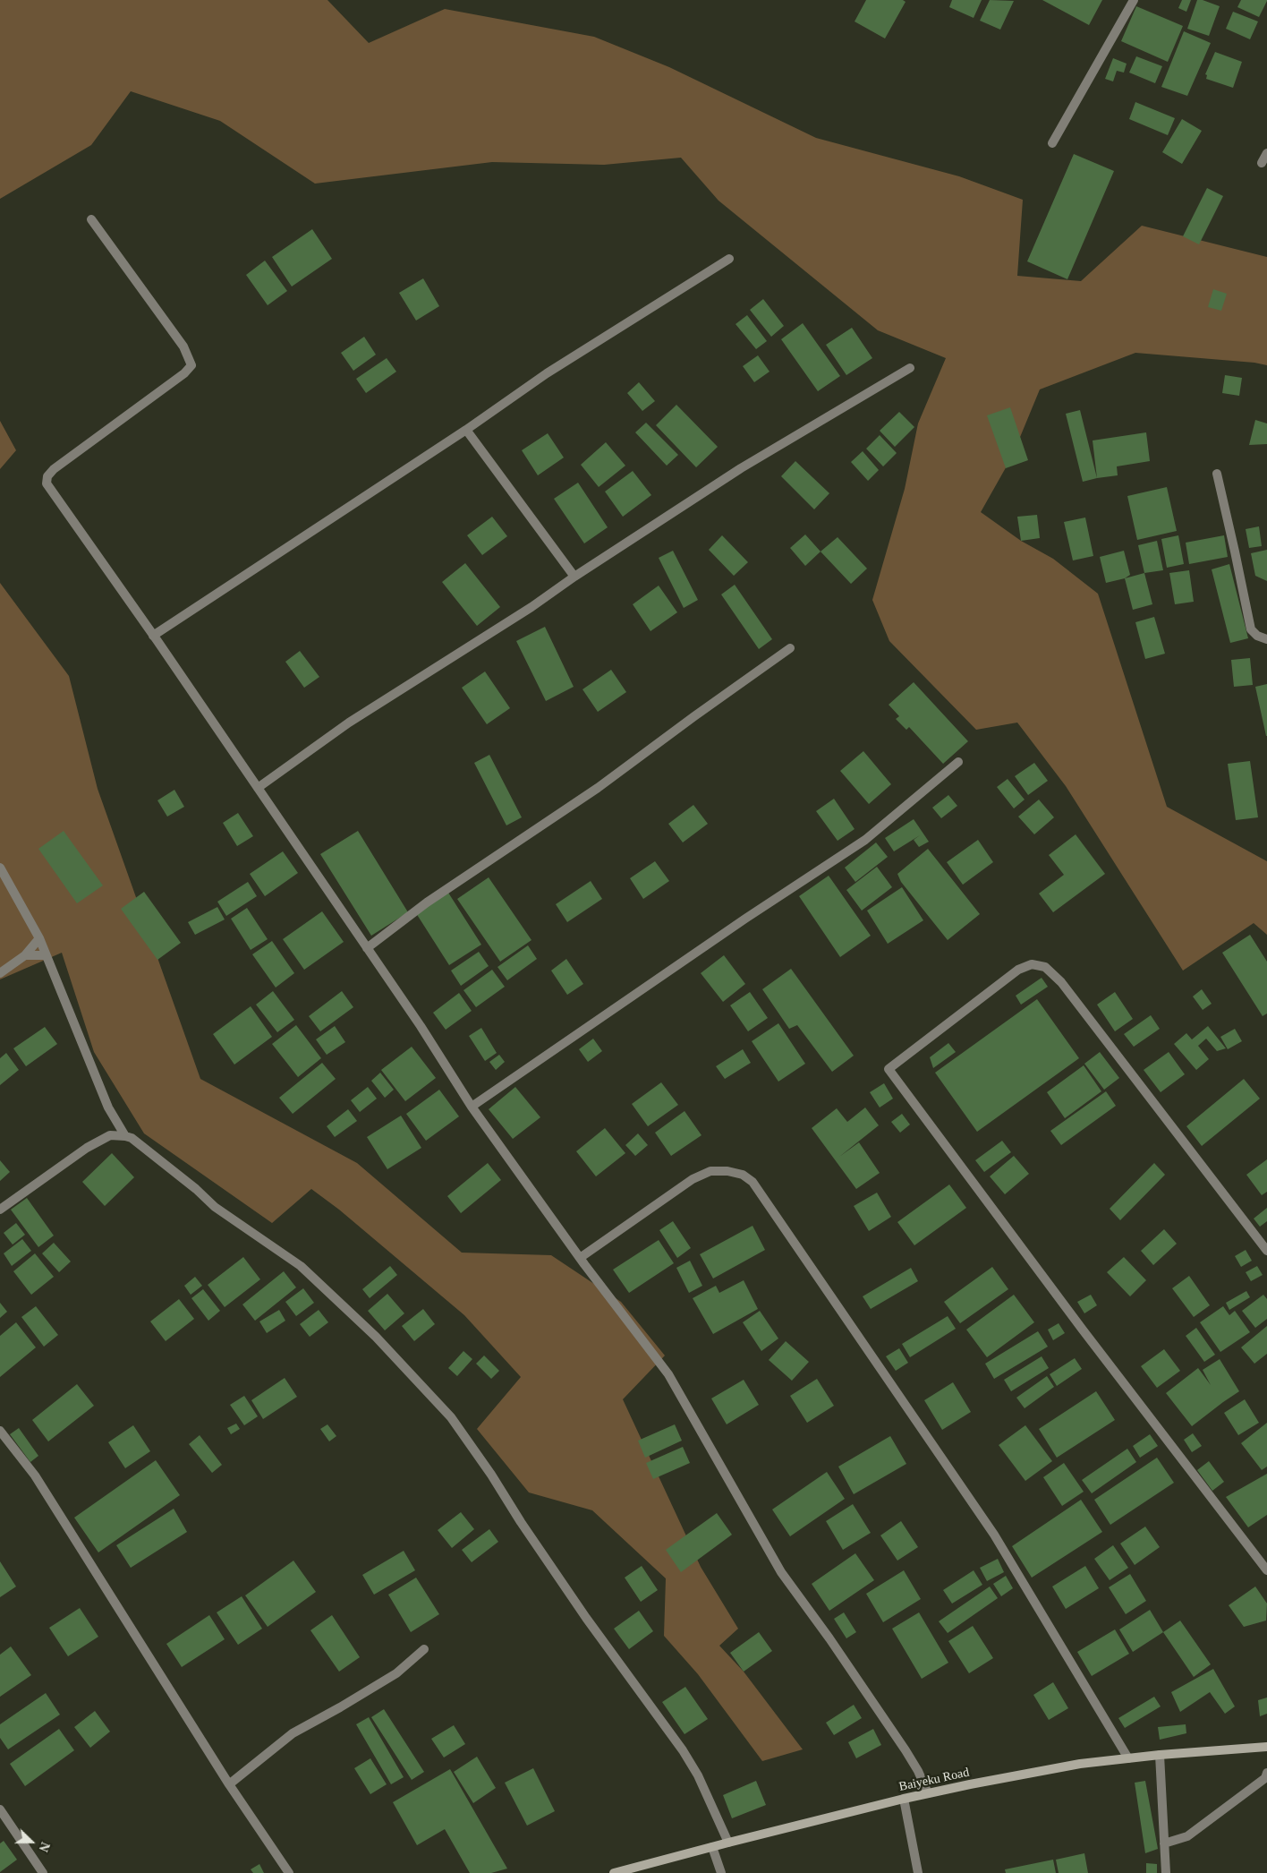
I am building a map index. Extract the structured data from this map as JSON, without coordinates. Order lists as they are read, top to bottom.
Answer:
{
  "streets": {
    "main road": ["Baiyeku Road"]
  },
  "north": "right"
}
